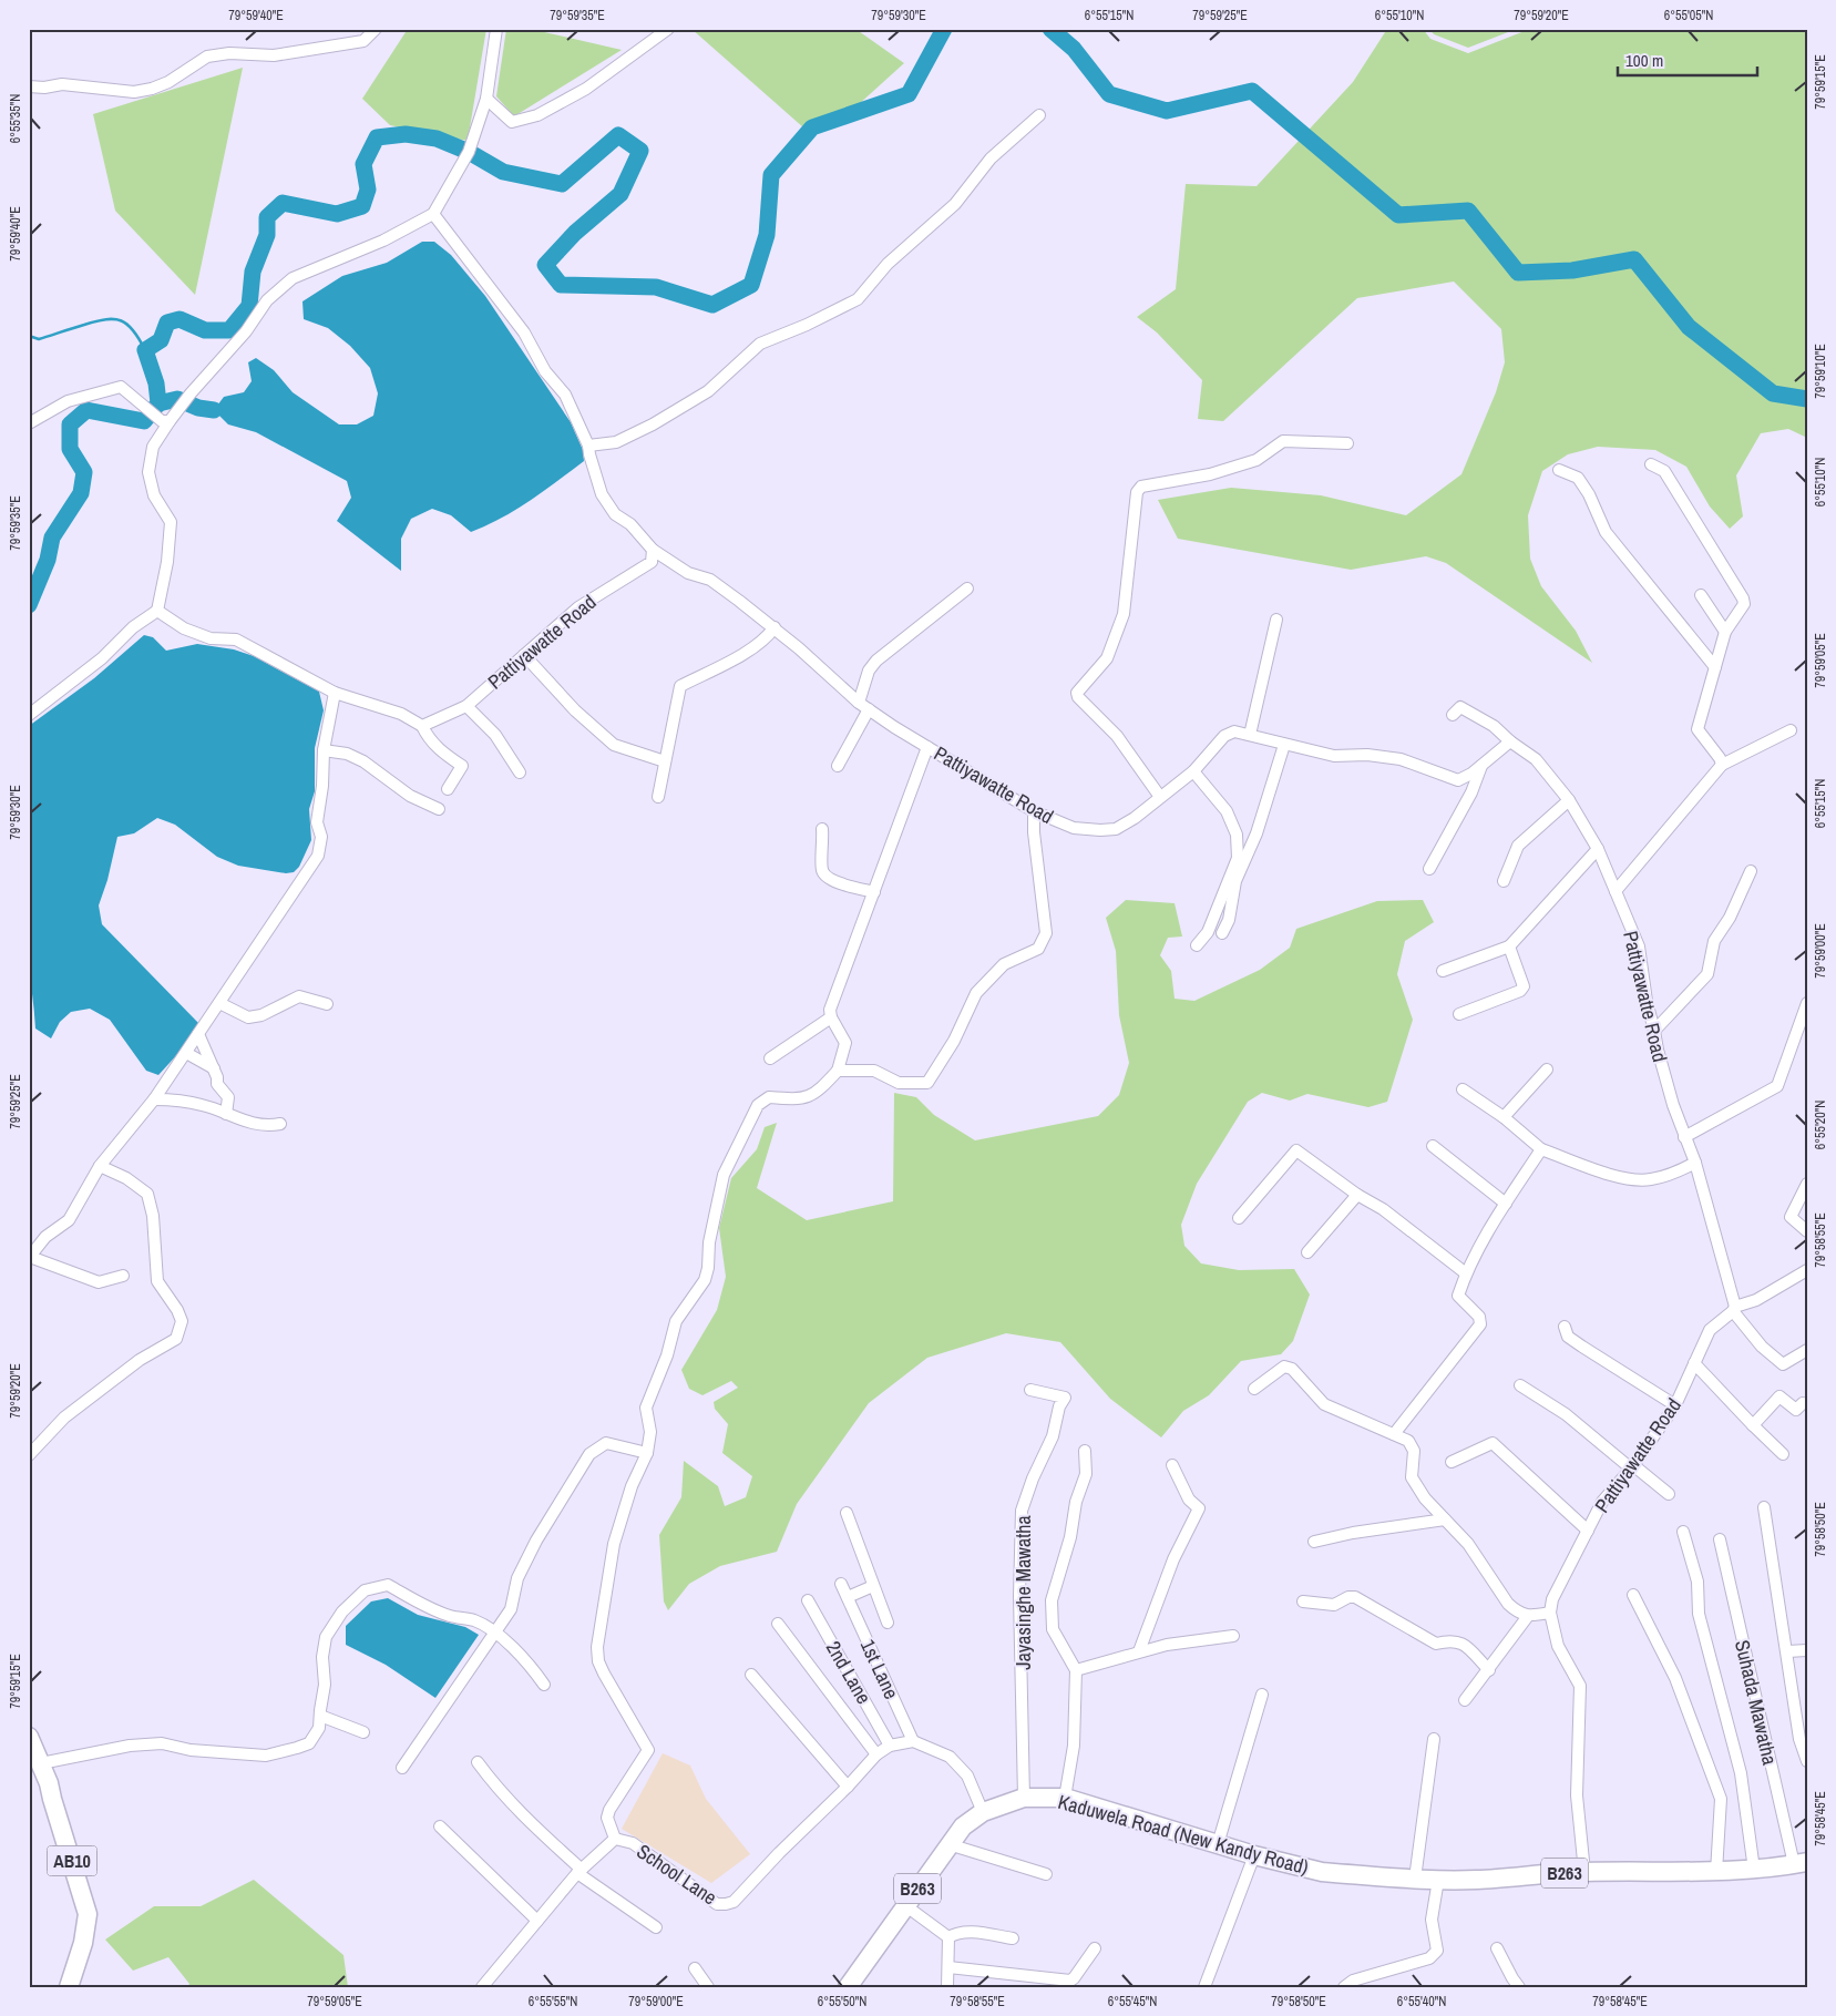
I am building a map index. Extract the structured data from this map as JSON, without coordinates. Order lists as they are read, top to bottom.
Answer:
{
  "streets": {
    "main road": ["Kaduwela Road (New Kandy Road)", "AB10", "B263"],
    "street": [
      "Pattiyawatte Road",
      "Jayasinghe Mawatha",
      "1st Lane",
      "2nd Lane",
      "Suhada Mawatha",
      "School Lane"
    ]
  },
  "crossings": [
    ["Pattiyawatte Road", "Kaduwela Road (New Kandy Road)"],
    ["Jayasinghe Mawatha", "Kaduwela Road (New Kandy Road)"],
    ["1st Lane", "School Lane"],
    ["2nd Lane", "School Lane"],
    ["Suhada Mawatha", "Kaduwela Road (New Kandy Road)"],
    ["Kaduwela Road (New Kandy Road)", "School Lane"]
  ],
  "scale_bar": "100 m",
  "coordinates": [
    "79°59'40\"E",
    "79°59'35\"E",
    "79°59'30\"E",
    "6°55'15\"N",
    "79°59'25\"E",
    "6°55'10\"N",
    "79°59'20\"E",
    "6°55'05\"N",
    "79°59'15\"E",
    "6°55'35\"N",
    "79°59'10\"E",
    "79°59'05\"E",
    "79°59'00\"E",
    "6°55'20\"N",
    "79°58'55\"E",
    "79°58'50\"E",
    "79°58'45\"E",
    "6°55'55\"N",
    "6°55'50\"N",
    "6°55'45\"N",
    "6°55'40\"N"
  ]
}
